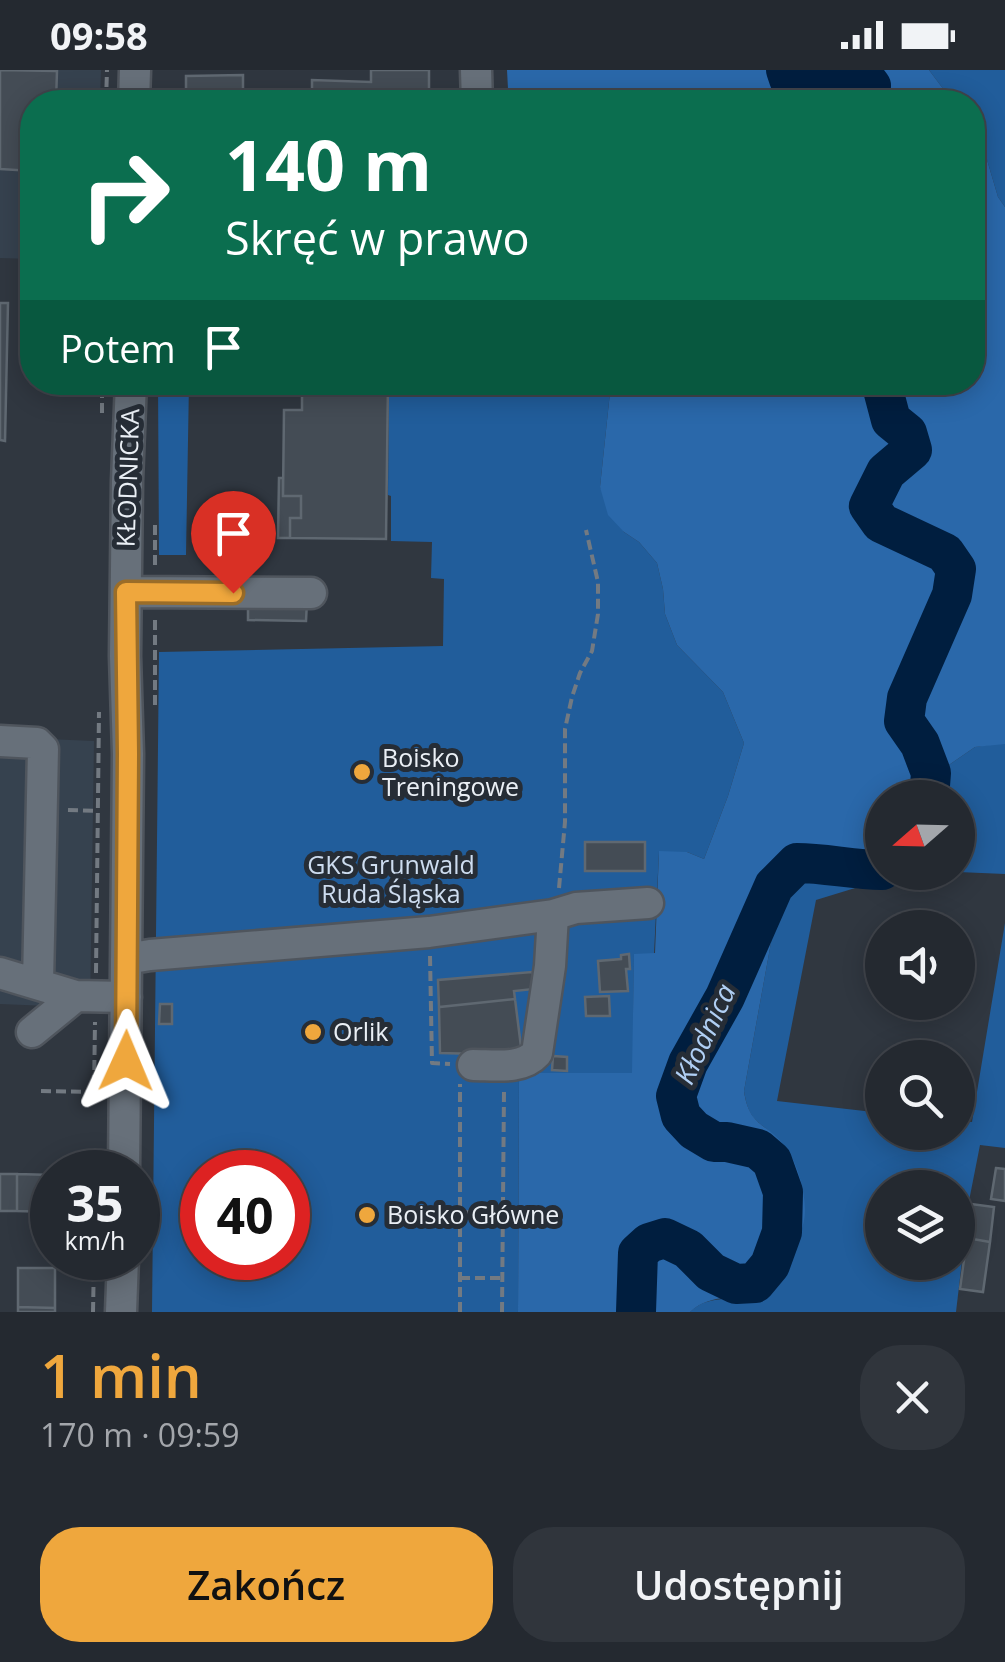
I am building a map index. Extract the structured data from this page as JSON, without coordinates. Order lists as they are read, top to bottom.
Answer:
{
  "streets": {
    "street": ["KŁODNICKA"]
  },
  "water": ["Kłodnica"],
  "parks": ["GKS Grunwald Ruda Śląska"],
  "places": ["Boisko Treningowe", "Orlik", "Boisko Główne"],
  "north": "left",
  "page": {
    "status": "09:58",
    "turn": ["140 m", "Skręć w prawo"],
    "then": "Potem",
    "speed": "35 km/h",
    "limit": "40",
    "heading": ["1 min", "170 m · 09:59"],
    "buttons": ["Zakończ", "Udostępnij"]
  }
}
